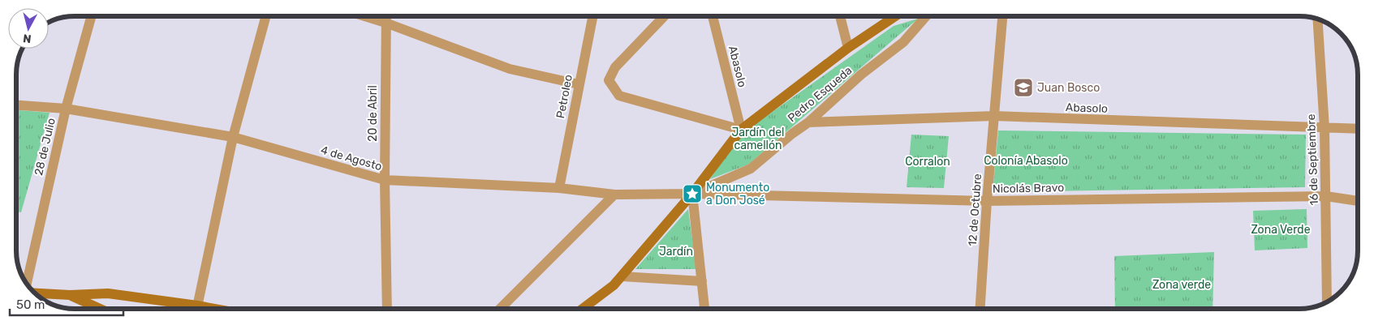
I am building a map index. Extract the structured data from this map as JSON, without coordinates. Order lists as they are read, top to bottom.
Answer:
{
  "streets": {
    "street": [
      "Abasolo",
      "Pedro Esqueda",
      "Petroleo",
      "20 de Abril",
      "28 de Julio",
      "4 de Agosto",
      "16 de Septiembre",
      "Nicolás Bravo",
      "12 de Octubre"
    ]
  },
  "crossings": [
    ["Abasolo", "Pedro Esqueda"],
    ["Abasolo", "16 de Septiembre"],
    ["Abasolo", "12 de Octubre"],
    ["Pedro Esqueda", "4 de Agosto"],
    ["Pedro Esqueda", "Nicolás Bravo"],
    ["Petroleo", "4 de Agosto"],
    ["20 de Abril", "4 de Agosto"],
    ["28 de Julio", "4 de Agosto"],
    ["4 de Agosto", "Nicolás Bravo"],
    ["16 de Septiembre", "Nicolás Bravo"],
    ["Nicolás Bravo", "12 de Octubre"]
  ],
  "parks": [
    "Jardín del camellón",
    "Colonía Abasolo",
    "Corralon",
    "Zona Verde",
    "Jardín",
    "Zona verde"
  ],
  "places": {
    "school or university": ["Juan Bosco"],
    "place": ["Monumento a Don José"]
  },
  "scale_bar": "50 m",
  "north": "bottom"
}
